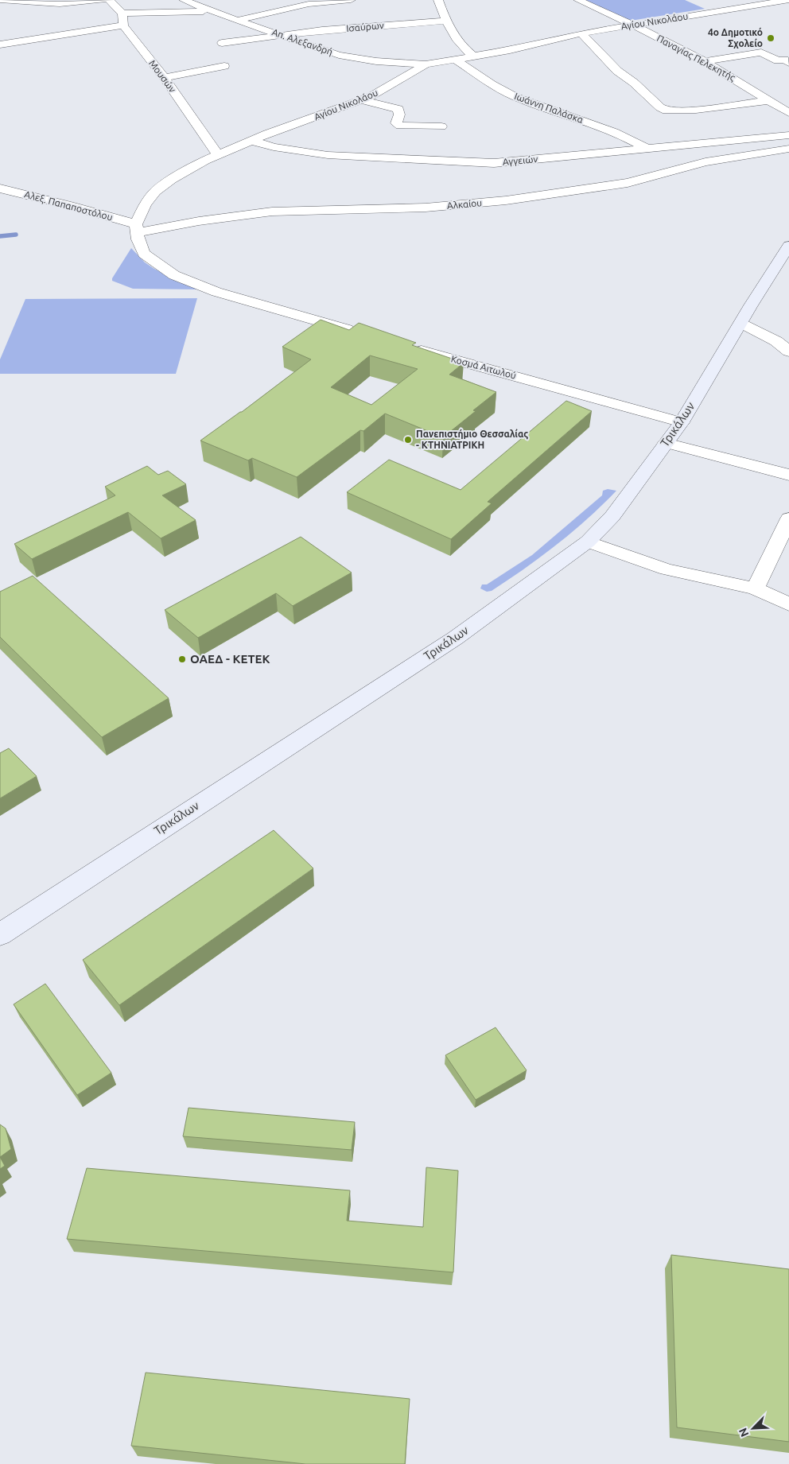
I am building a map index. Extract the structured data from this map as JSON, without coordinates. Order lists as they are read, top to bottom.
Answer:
{
  "streets": {
    "main road": ["Τρικάλων"],
    "street": [
      "Αγίου Νικολάου",
      "Ισαύρων",
      "Απ. Αλεξανδρή",
      "Παναγίας Πελεκητής",
      "Μουσών",
      "Ιωάννη Παλάσκα",
      "Αγγειών",
      "Αλκαίου",
      "Αλεξ. Παπαποστόλου",
      "Κοσμά Αιτωλού"
    ]
  },
  "crossings": [
    ["Αγίου Νικολάου", "Απ. Αλεξανδρή"],
    ["Αγίου Νικολάου", "Παναγίας Πελεκητής"],
    ["Αγίου Νικολάου", "Μουσών"],
    ["Αγίου Νικολάου", "Ιωάννη Παλάσκα"],
    ["Αγίου Νικολάου", "Αγγειών"],
    ["Αγίου Νικολάου", "Αλκαίου"],
    ["Αγίου Νικολάου", "Αλεξ. Παπαποστόλου"],
    ["Ισαύρων", "Απ. Αλεξανδρή"],
    ["Ιωάννη Παλάσκα", "Αγγειών"],
    ["Αλκαίου", "Αλεξ. Παπαποστόλου"],
    ["Κοσμά Αιτωλού", "Τρικάλων"]
  ],
  "places": ["4ο Δημοτικό Σχολείο", "Πανεπιστήμιο Θεσσαλίας - ΚΤΗΝΙΑΤΡΙΚΗ", "ΟΑΕΔ - ΚΕΤΕΚ"],
  "north": "bottom left"
}
